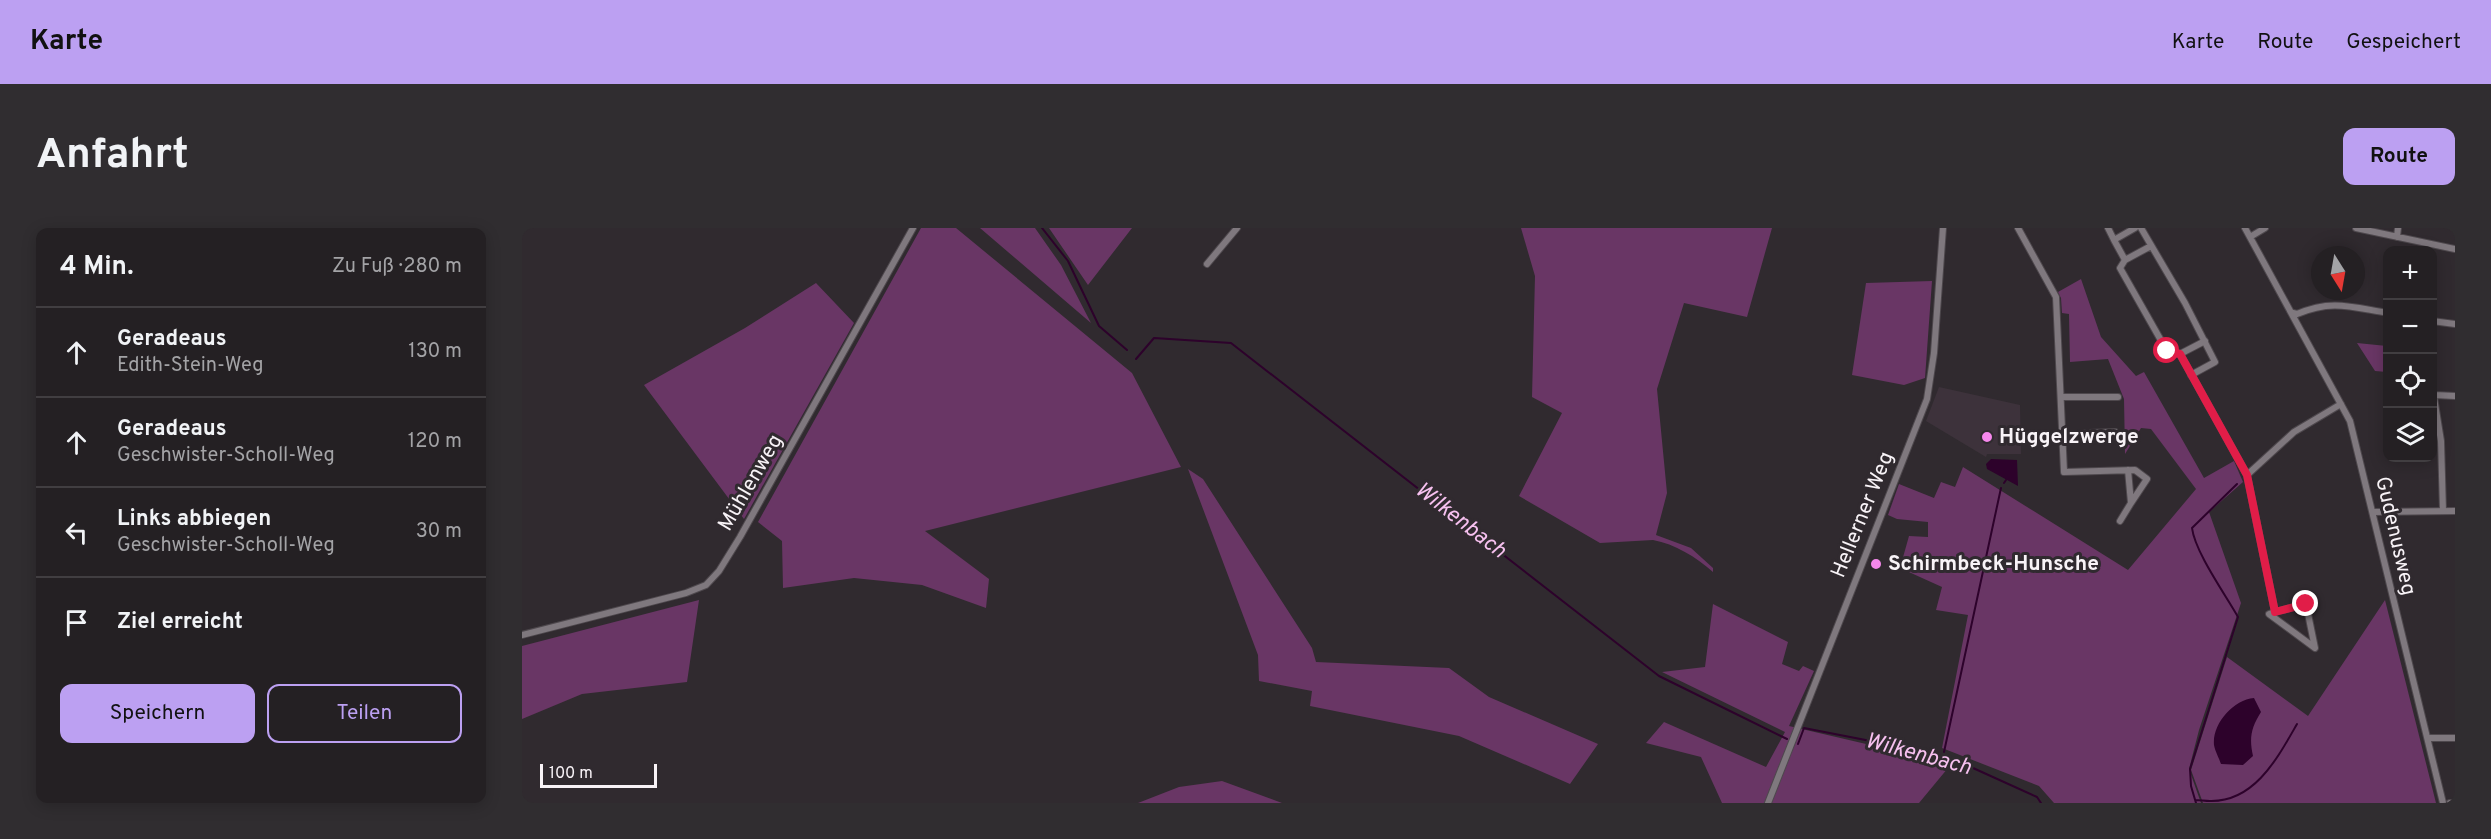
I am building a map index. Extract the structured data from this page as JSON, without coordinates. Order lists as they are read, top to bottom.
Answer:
{
  "streets": {
    "street": ["Mühlenweg", "Hellerner Weg", "Gudenusweg"]
  },
  "water": ["Wilkenbach"],
  "places": ["Hüggelzwerge", "Schirmbeck-Hunsche"],
  "scale_bar": "100 m",
  "north": "bottom",
  "page": {
    "header": "Karte",
    "nav": ["Karte", "Route", "Gespeichert"],
    "buttons": [
      "Route",
      ["Speichern", "Teilen"]
    ],
    "title": "Anfahrt",
    "heading": ["4 Min.", "Zu Fuß · 280 m"],
    "map_buttons": ["+", "−"],
    "list": [
      ["Geradeaus", "Edith-Stein-Weg", "130 m"],
      ["Geradeaus", "Geschwister-Scholl-Weg", "120 m"],
      ["Links abbiegen", "Geschwister-Scholl-Weg", "30 m"],
      "Ziel erreicht"
    ],
    "scale": "100 m"
  }
}
